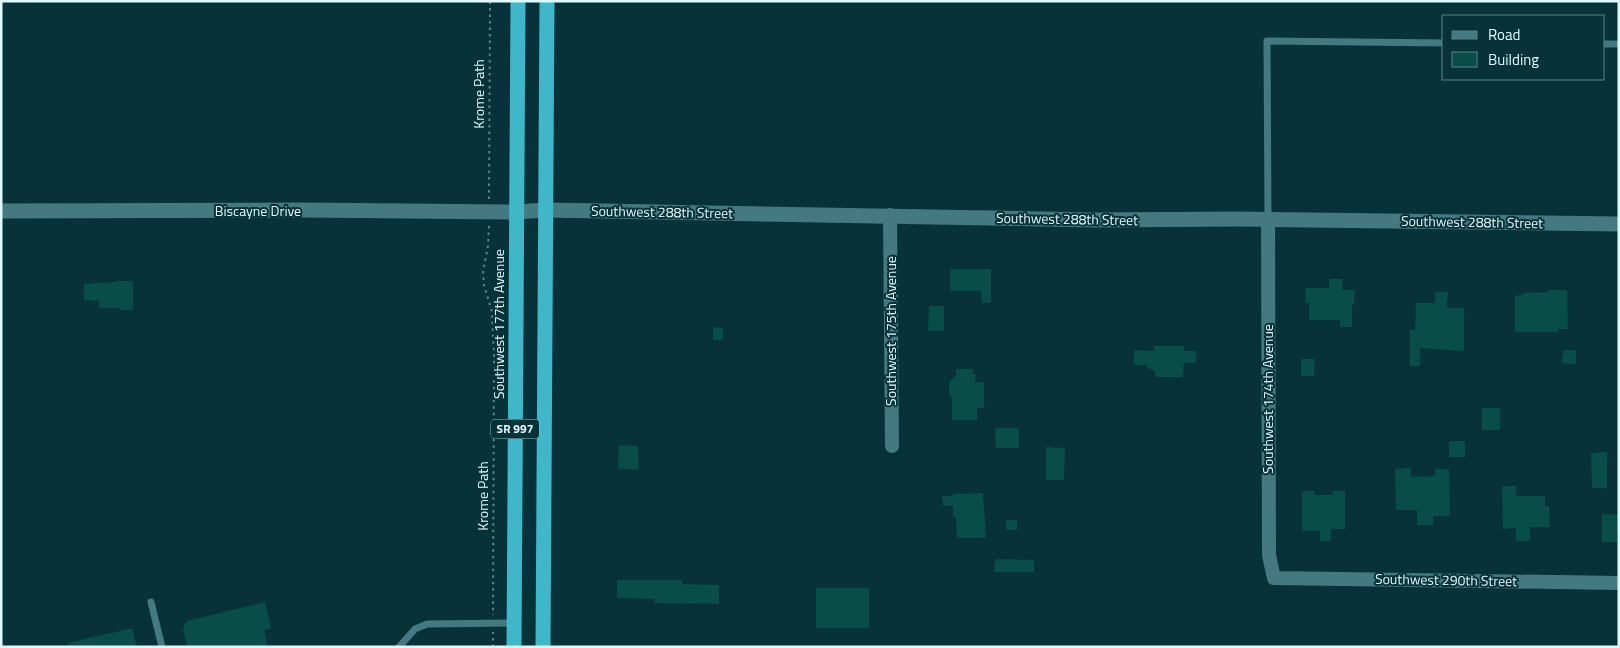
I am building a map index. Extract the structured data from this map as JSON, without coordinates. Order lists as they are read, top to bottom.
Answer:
{
  "streets": {
    "highway": ["Southwest 177th Avenue", "SR 997"],
    "street": [
      "Biscayne Drive",
      "Southwest 288th Street",
      "Southwest 175th Avenue",
      "Southwest 174th Avenue",
      "Southwest 290th Street"
    ],
    "path": ["Krome Path"]
  },
  "crossings": [
    ["Biscayne Drive", "Southwest 288th Street"],
    ["Biscayne Drive", "Southwest 177th Avenue"],
    ["Southwest 288th Street", "Southwest 177th Avenue"],
    ["Southwest 288th Street", "Southwest 175th Avenue"],
    ["Southwest 288th Street", "Southwest 174th Avenue"],
    ["Southwest 288th Street", "SR 997"],
    ["Southwest 174th Avenue", "Southwest 290th Street"]
  ],
  "legend": ["Road", "Building"]
}
